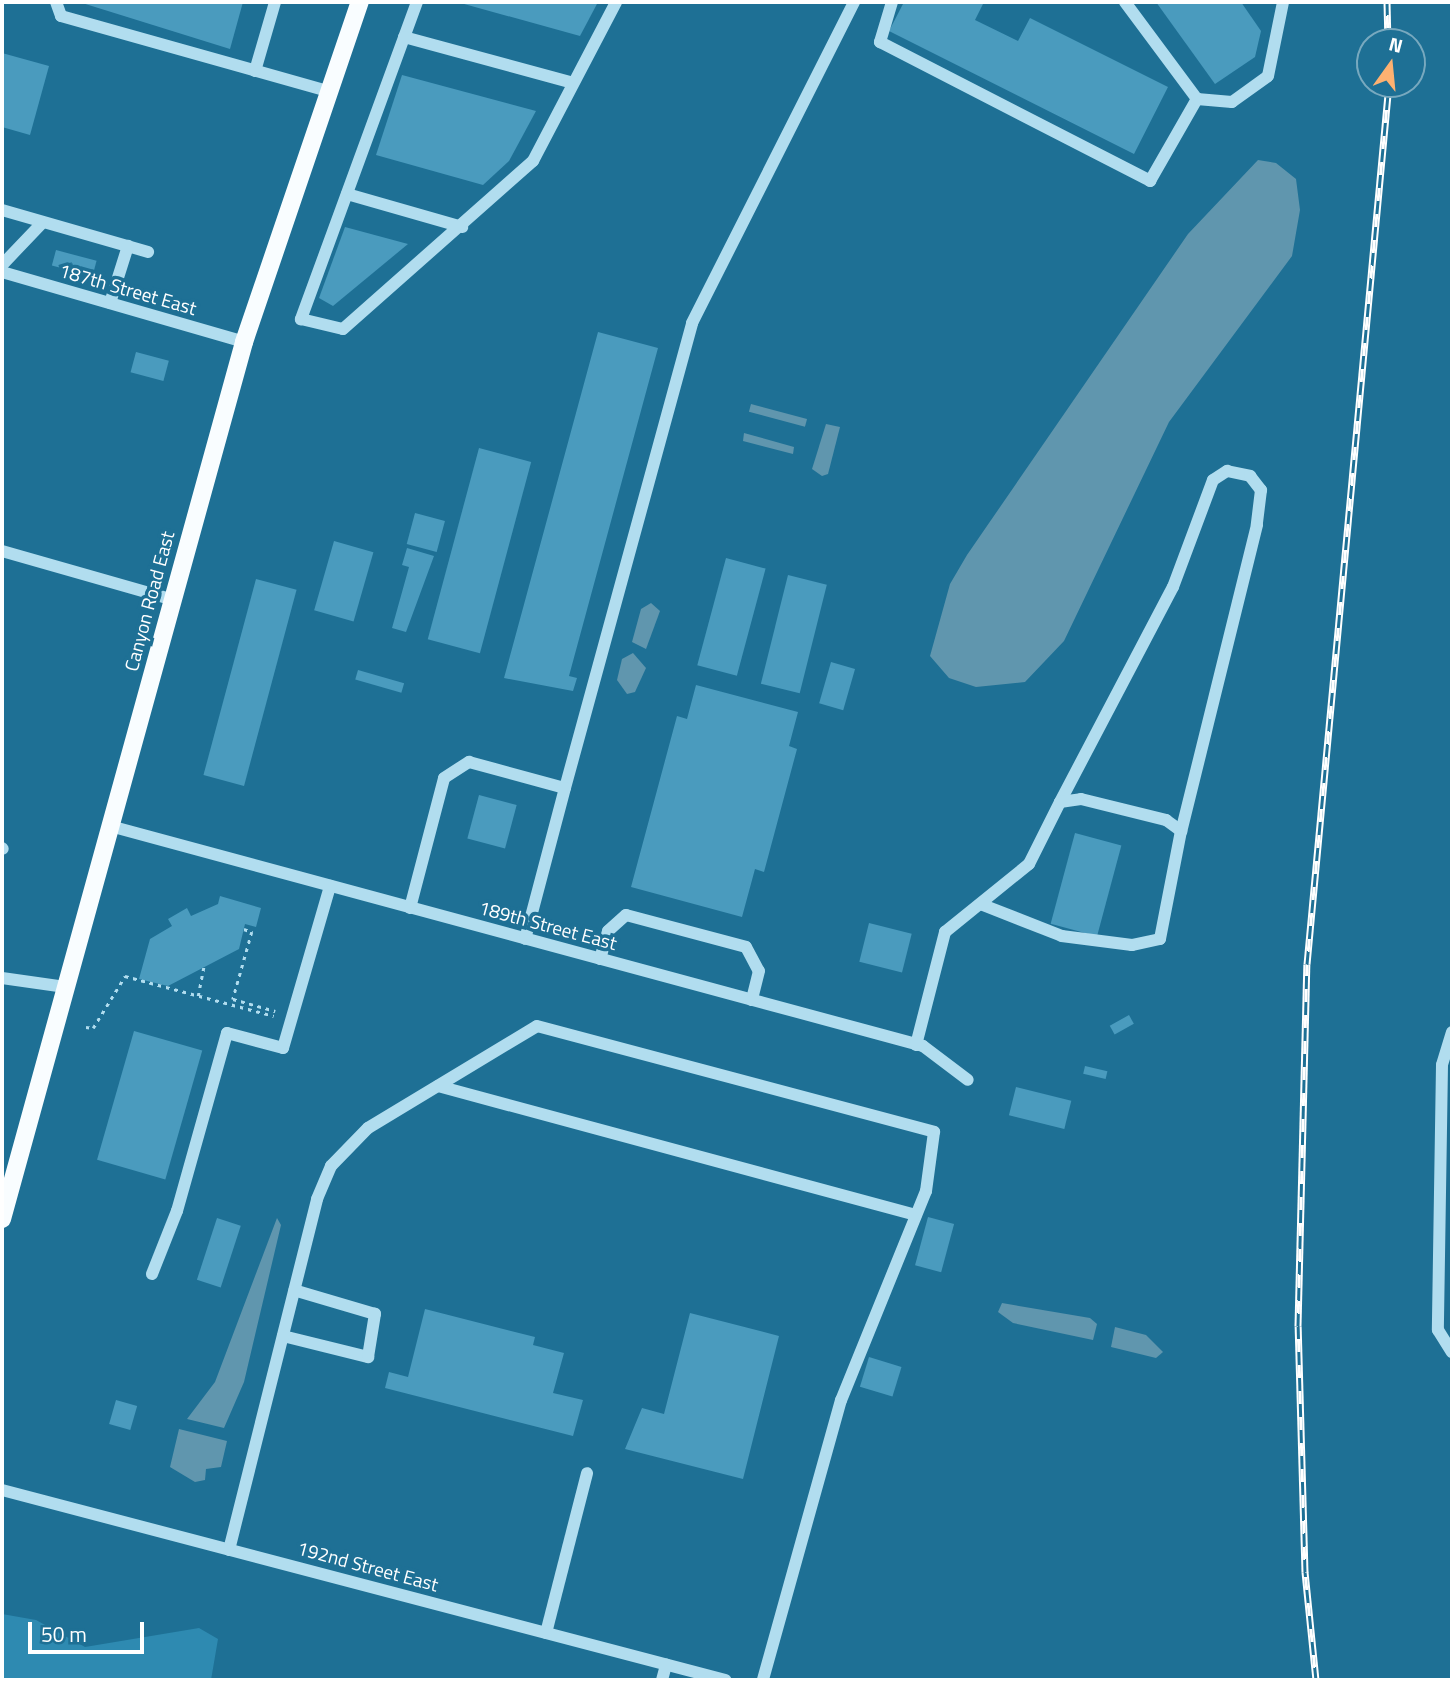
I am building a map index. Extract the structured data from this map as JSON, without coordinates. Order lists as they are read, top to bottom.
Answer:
{
  "streets": {
    "main road": ["Canyon Road East"],
    "street": ["187th Street East", "189th Street East", "192nd Street East"]
  },
  "crossings": [
    ["187th Street East", "Canyon Road East"],
    ["Canyon Road East", "189th Street East"]
  ],
  "scale_bar": "50 m",
  "north": "top"
}
